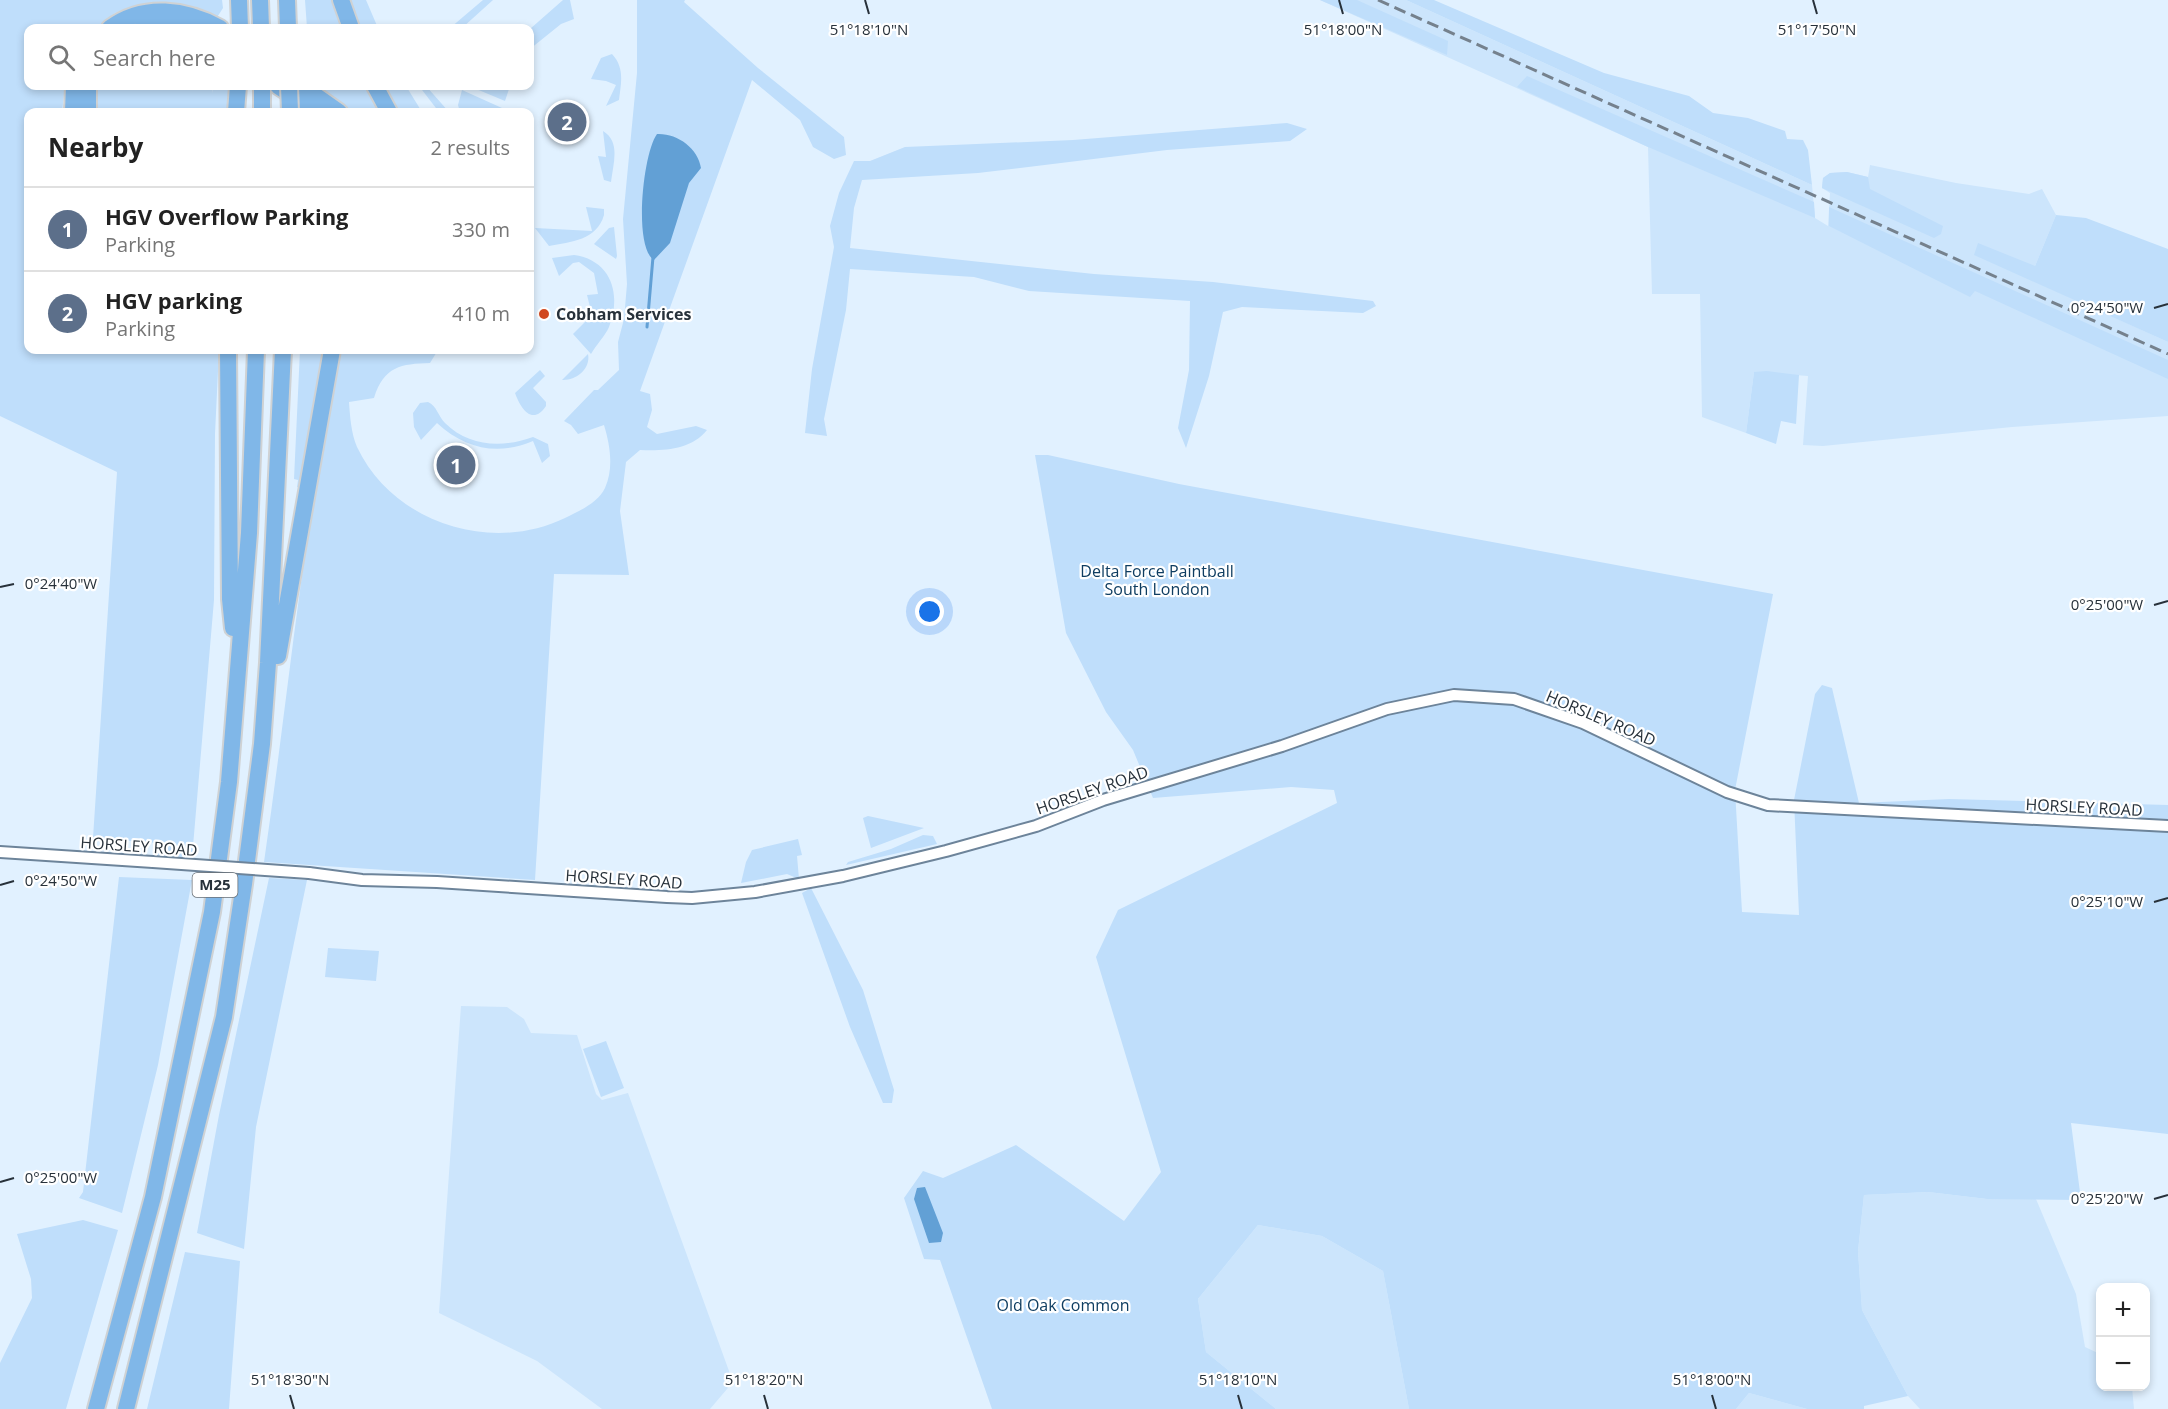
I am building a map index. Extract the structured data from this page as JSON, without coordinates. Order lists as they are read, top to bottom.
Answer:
{
  "streets": {
    "highway": ["M25"],
    "street": ["HORSLEY ROAD"]
  },
  "parks": ["Delta Force Paintball South London", "Old Oak Common"],
  "places": ["Cobham Services"],
  "page": {
    "search": "Search here",
    "pins": ["2", "1"],
    "heading": ["Nearby", "2 results"],
    "list": [
      {
        "mark": "1",
        "name": "HGV Overflow Parking",
        "note": "Parking",
        "value": "330 m"
      },
      {
        "mark": "2",
        "name": "HGV parking",
        "note": "Parking",
        "value": "410 m"
      }
    ],
    "map_buttons": ["+", "−"]
  },
  "coordinates": [
    "51°18'00\"N",
    "51°17'50\"N",
    "51°18'10\"N",
    "0°24'50\"W",
    "0°24'40\"W",
    "0°25'00\"W",
    "0°25'10\"W",
    "0°25'20\"W",
    "51°18'30\"N",
    "51°18'20\"N"
  ]
}
